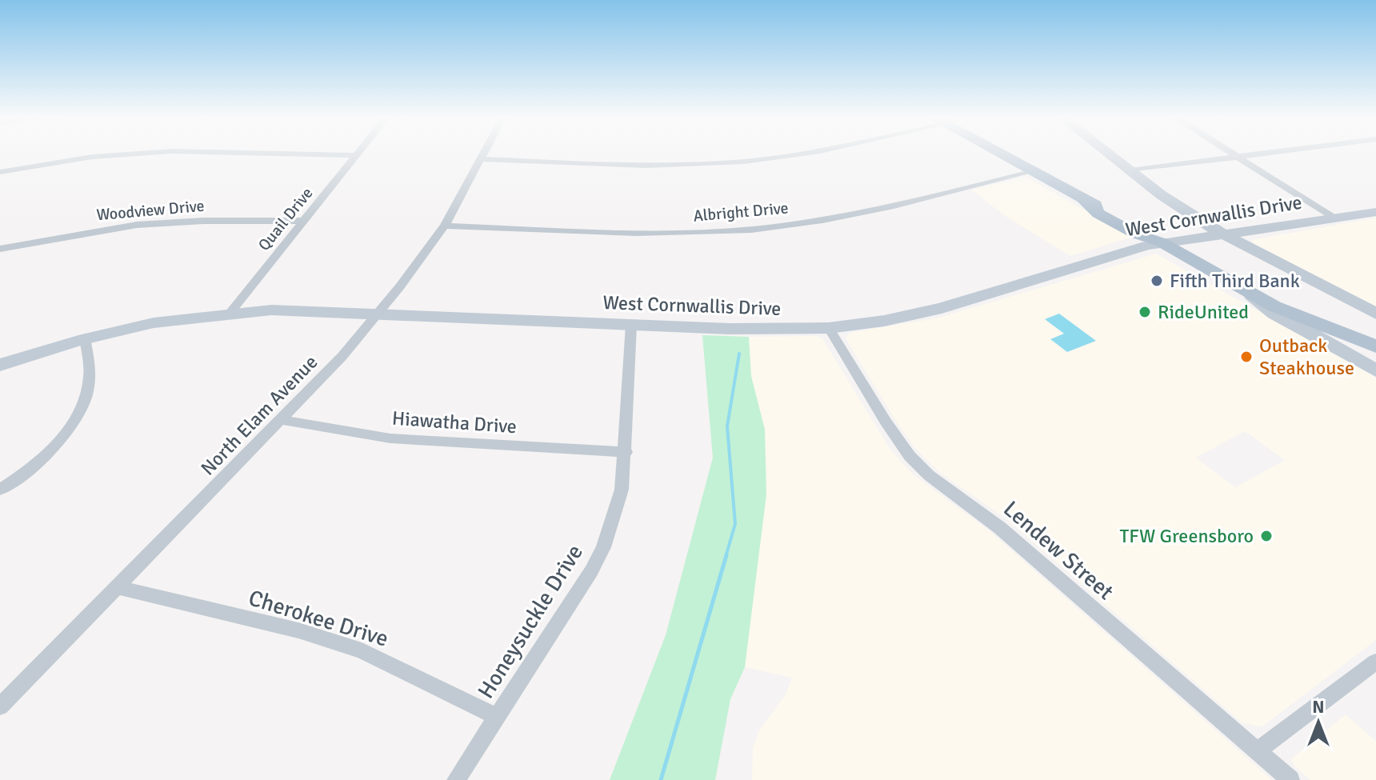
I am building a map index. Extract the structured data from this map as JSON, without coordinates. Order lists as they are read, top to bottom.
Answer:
{
  "streets": {
    "street": [
      "Woodview Drive",
      "Albright Drive",
      "West Cornwallis Drive",
      "Quail Drive",
      "North Elam Avenue",
      "Hiawatha Drive",
      "Lendew Street",
      "Cherokee Drive",
      "Honeysuckle Drive"
    ]
  },
  "crossings": [
    ["Woodview Drive", "Quail Drive"],
    ["Albright Drive", "North Elam Avenue"],
    ["West Cornwallis Drive", "Quail Drive"],
    ["West Cornwallis Drive", "North Elam Avenue"],
    ["West Cornwallis Drive", "Lendew Street"],
    ["West Cornwallis Drive", "Honeysuckle Drive"],
    ["North Elam Avenue", "Hiawatha Drive"],
    ["North Elam Avenue", "Cherokee Drive"],
    ["Hiawatha Drive", "Honeysuckle Drive"],
    ["Cherokee Drive", "Honeysuckle Drive"]
  ],
  "places": [
    "Fifth Third Bank",
    "RideUnited",
    "Outback Steakhouse",
    "TFW Greensboro"
  ],
  "north": "top"
}
